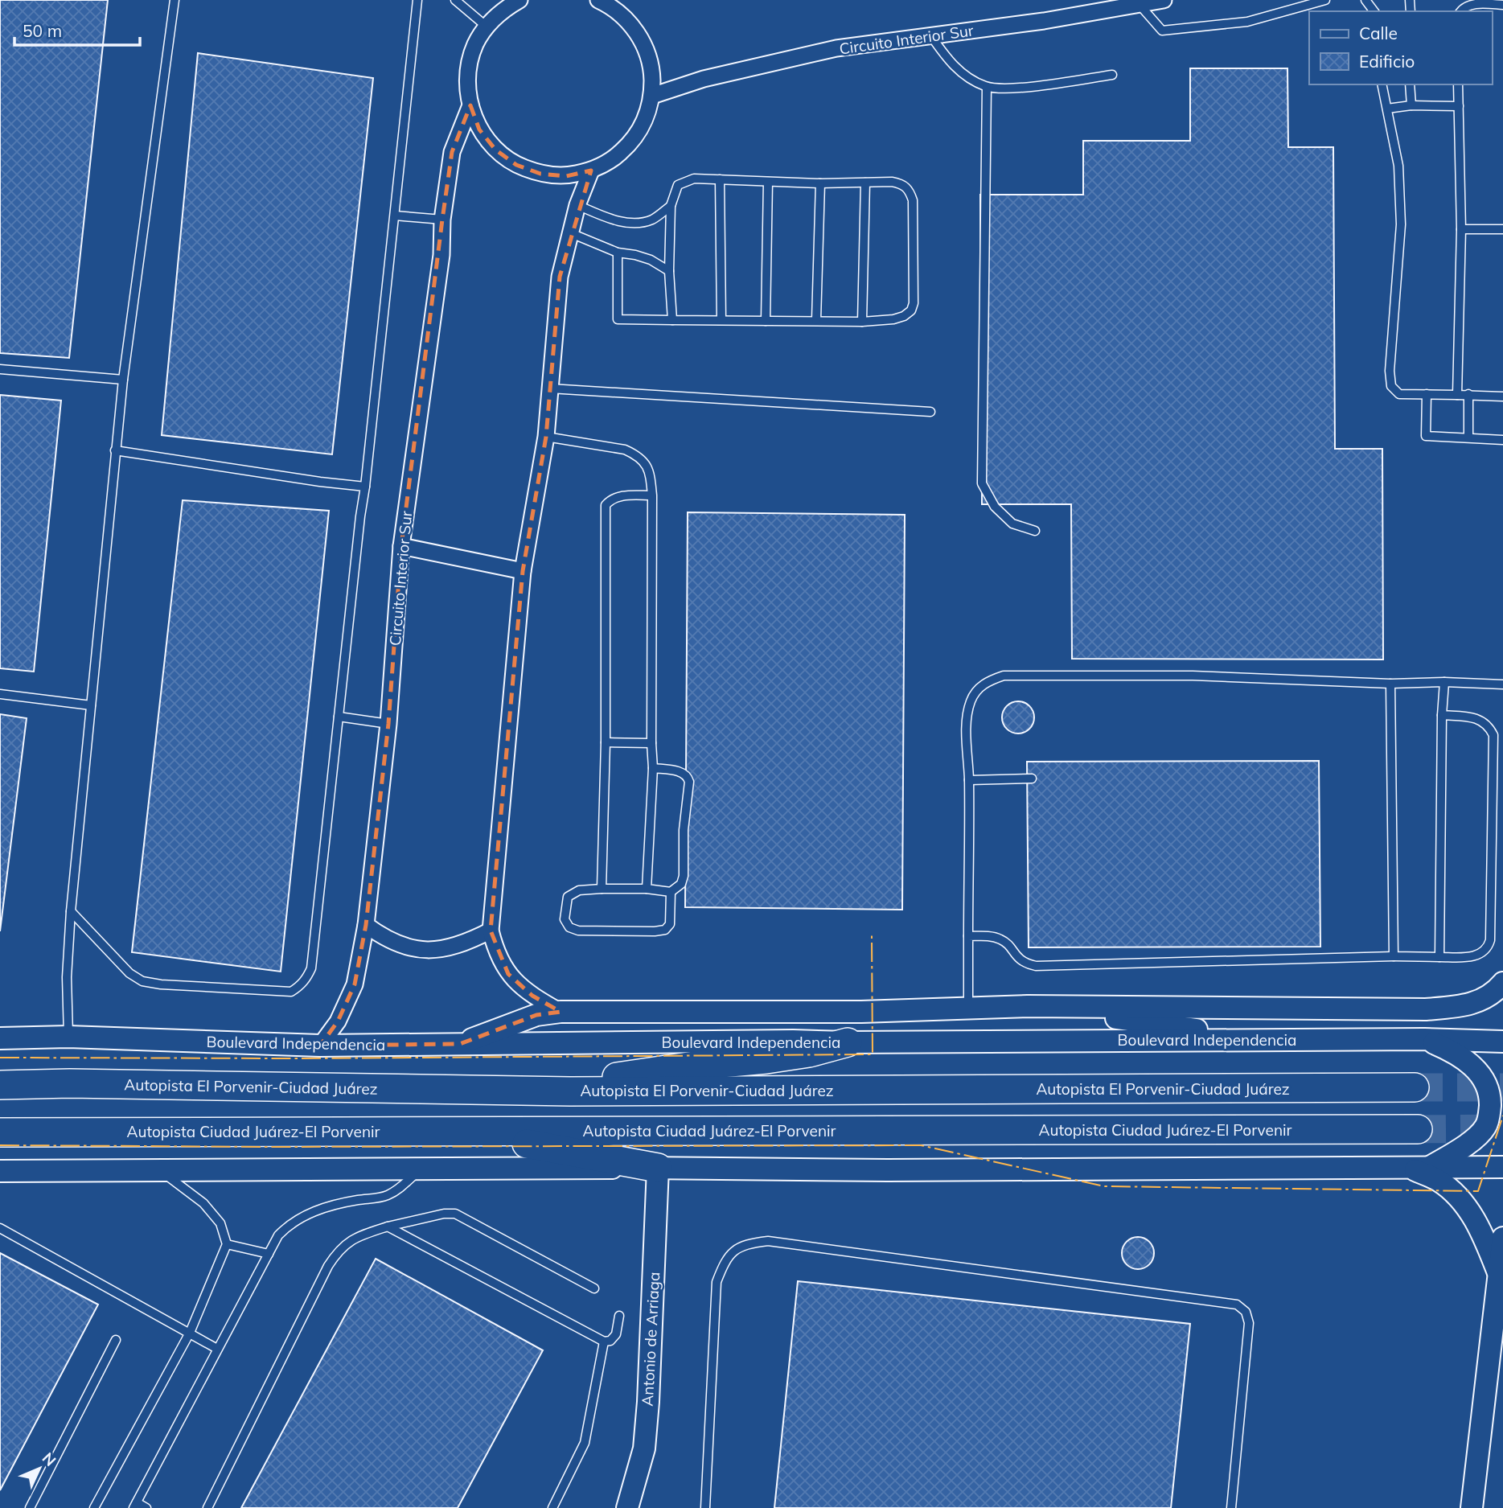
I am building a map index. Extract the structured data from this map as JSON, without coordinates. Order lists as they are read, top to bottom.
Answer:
{
  "streets": {
    "highway": ["Autopista El Porvenir-Ciudad Juárez", "Autopista Ciudad Juárez-El Porvenir"],
    "main road": ["Boulevard Independencia", "Antonio de Arriaga"],
    "street": ["Circuito Interior Sur"]
  },
  "crossings": [
    ["Circuito Interior Sur", "Boulevard Independencia"]
  ],
  "legend": ["Calle", "Edificio"],
  "scale_bar": "50 m",
  "north": "top right"
}
